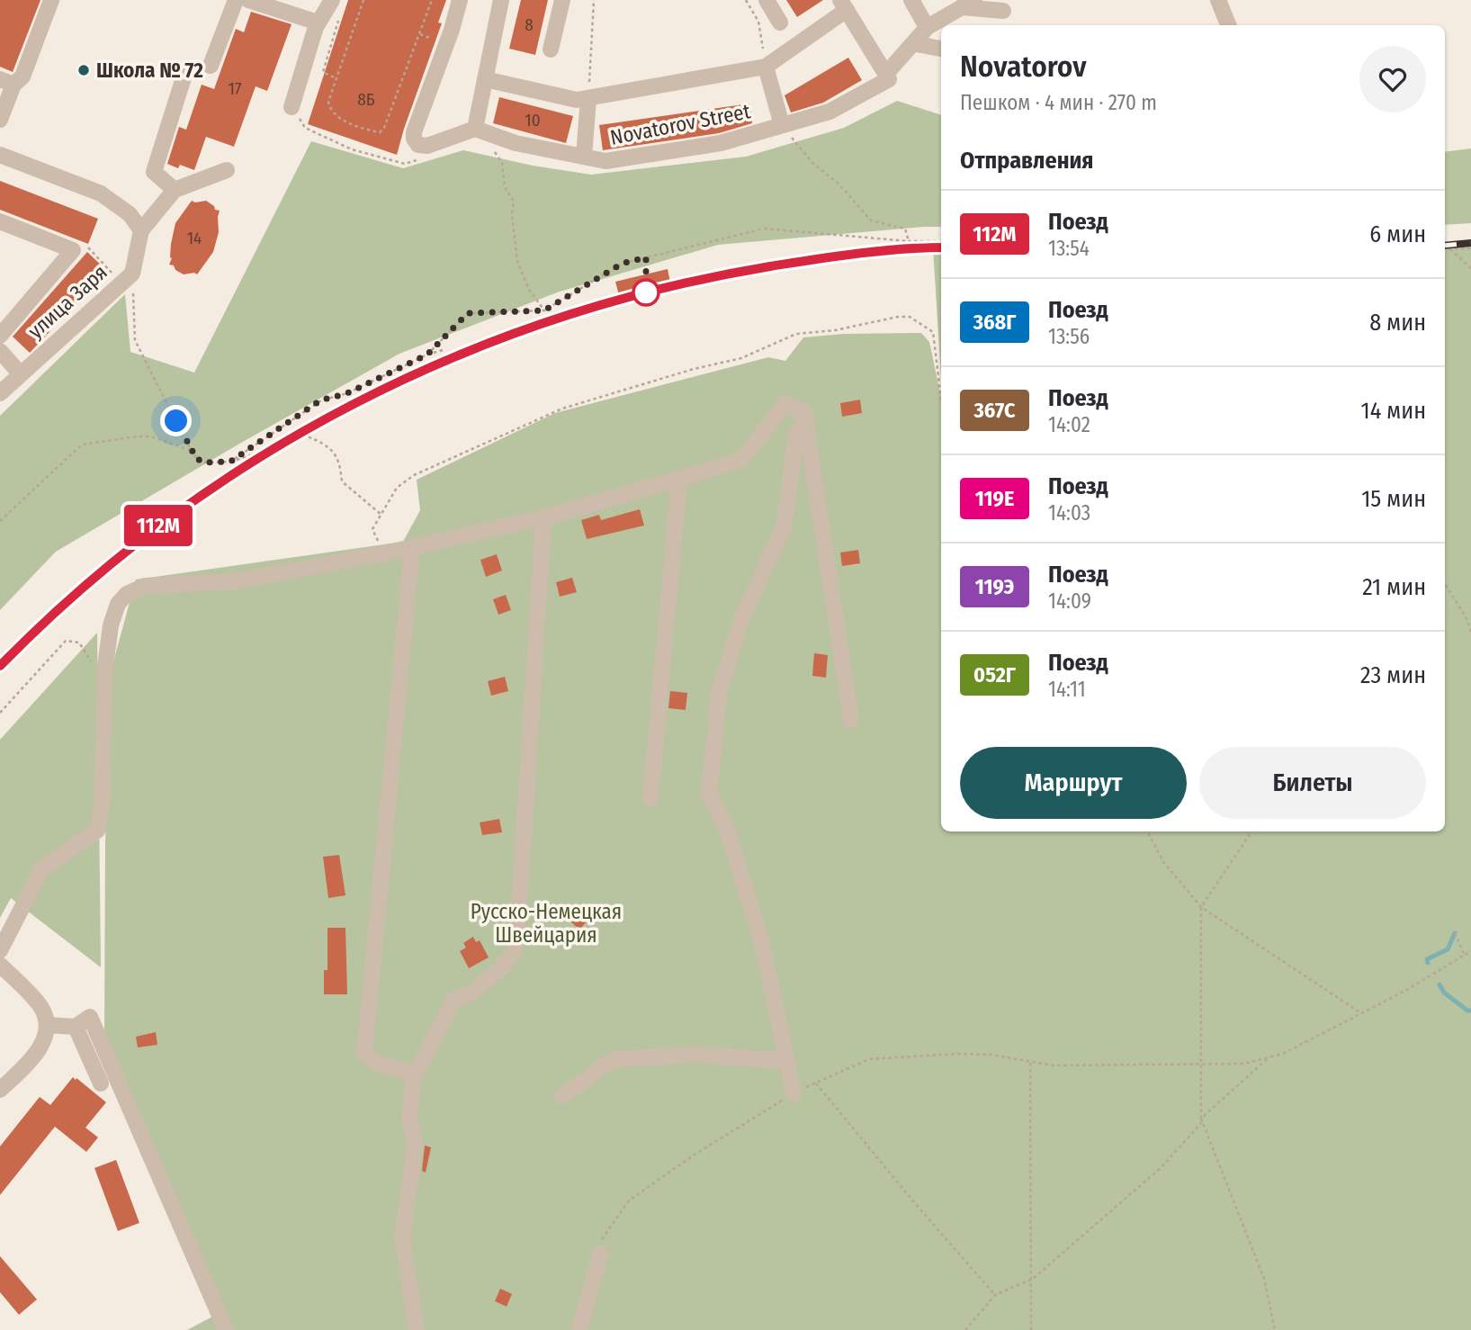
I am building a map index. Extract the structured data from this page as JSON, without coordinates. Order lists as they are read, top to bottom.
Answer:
{
  "streets": {
    "street": ["Novatorov Street", "улица Заря"]
  },
  "parks": ["Русско-Немецкая Швейцария"],
  "places": ["Школа № 72"],
  "house_numbers": [
    "8",
    "17",
    "8Б",
    "10",
    "14"
  ],
  "page": {
    "on_map": "112М",
    "heading": [
      ["Novatorov", "Пешком · 4 мин · 270 m"],
      "Отправления"
    ],
    "list": [
      {
        "mark": "112М",
        "name": "Поезд",
        "note": "13:54",
        "value": "6 мин"
      },
      {
        "mark": "368Г",
        "name": "Поезд",
        "note": "13:56",
        "value": "8 мин"
      },
      {
        "mark": "367С",
        "name": "Поезд",
        "note": "14:02",
        "value": "14 мин"
      },
      {
        "mark": "119Е",
        "name": "Поезд",
        "note": "14:03",
        "value": "15 мин"
      },
      {
        "mark": "119Э",
        "name": "Поезд",
        "note": "14:09",
        "value": "21 мин"
      },
      {
        "mark": "052Г",
        "name": "Поезд",
        "note": "14:11",
        "value": "23 мин"
      }
    ],
    "buttons": ["Маршрут", "Билеты"]
  }
}
